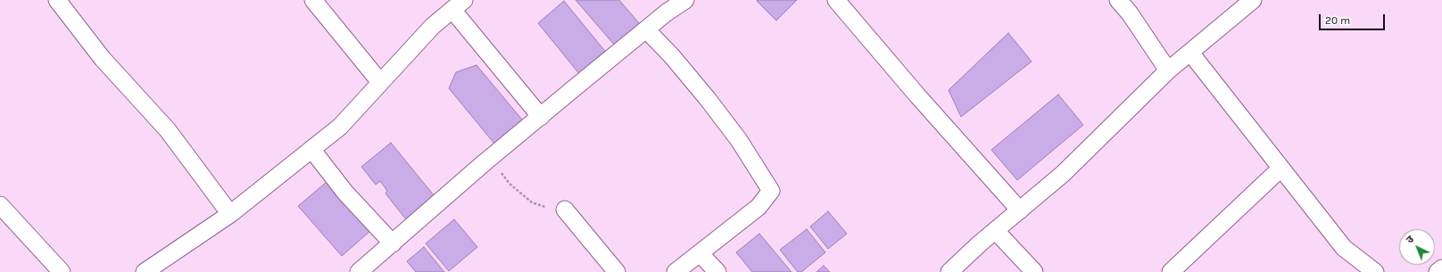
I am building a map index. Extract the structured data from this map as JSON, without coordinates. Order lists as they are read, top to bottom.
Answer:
{
  "scale_bar": "20 m",
  "north": "top left"
}
